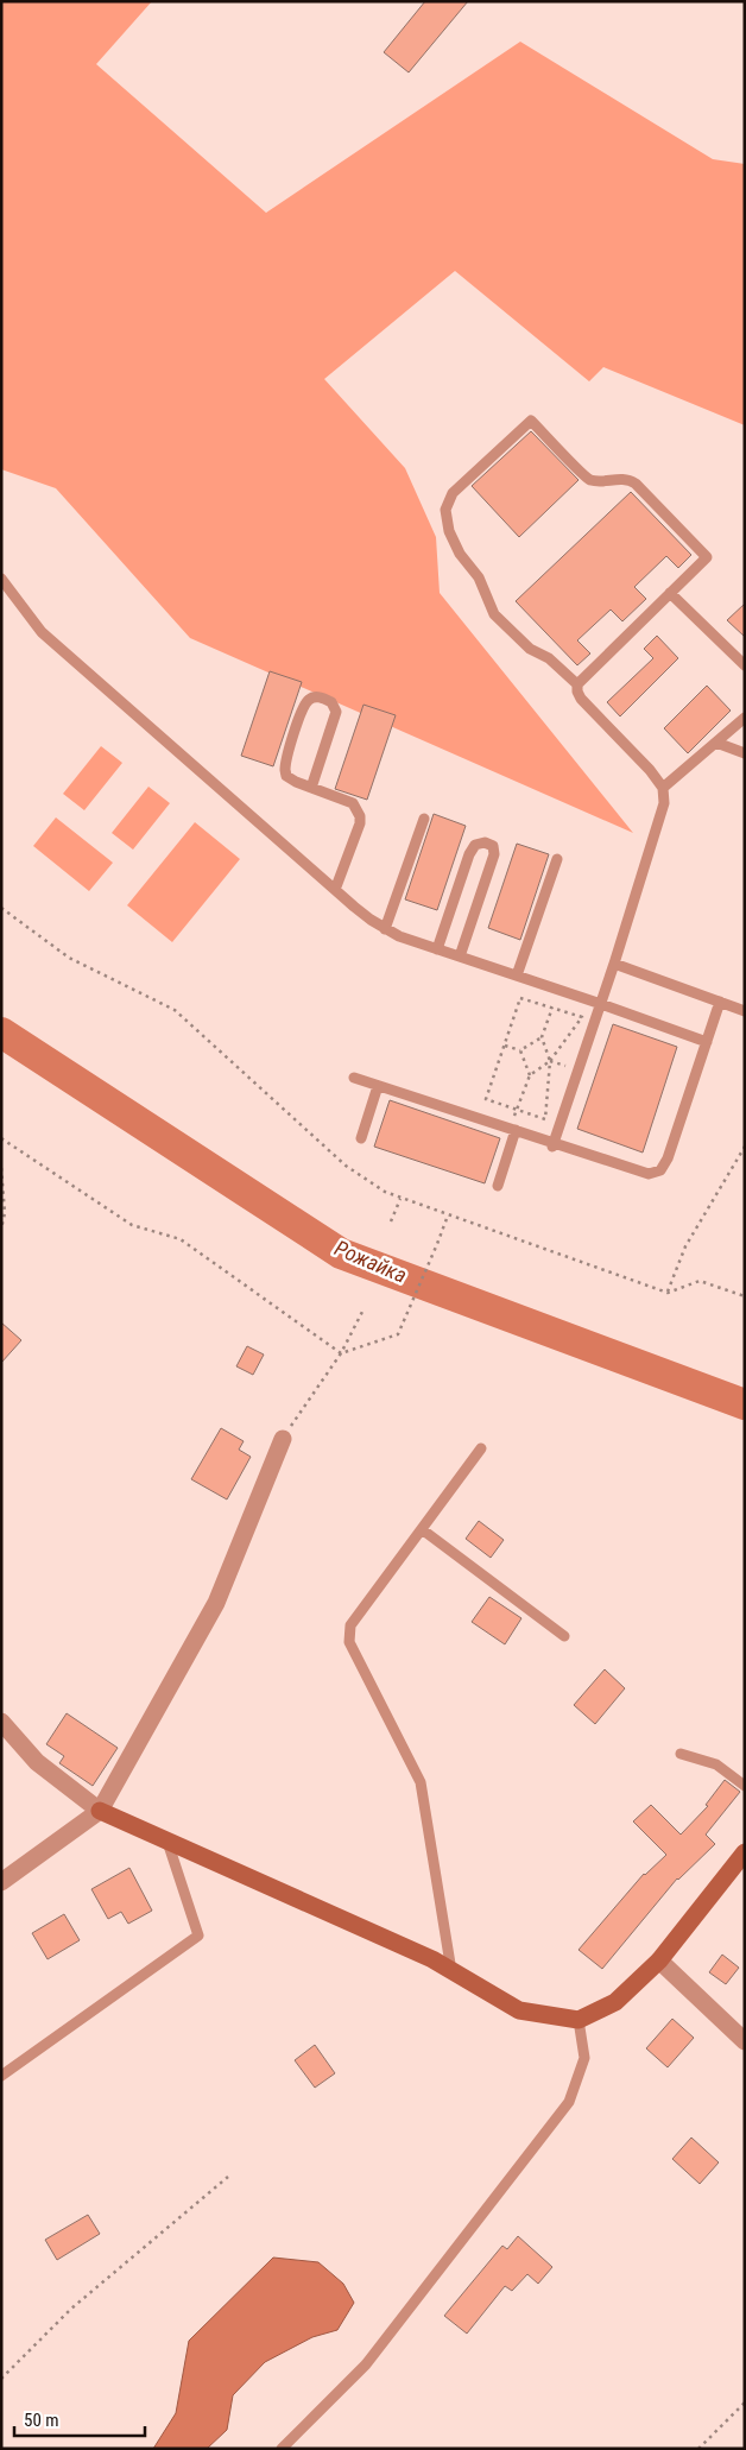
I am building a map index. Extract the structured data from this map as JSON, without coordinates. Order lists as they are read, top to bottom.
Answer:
{
  "water": ["Рожайка"],
  "scale_bar": "50 m"
}
